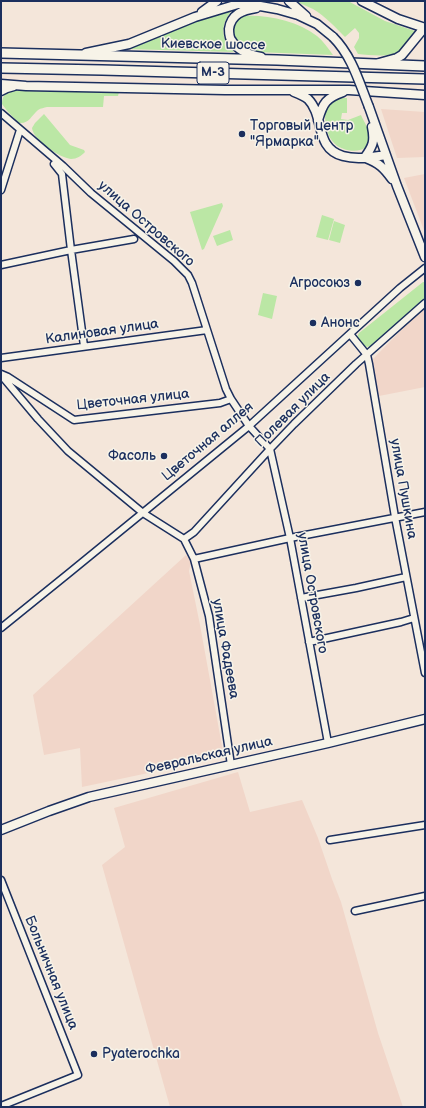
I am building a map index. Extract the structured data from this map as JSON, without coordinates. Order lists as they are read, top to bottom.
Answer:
{
  "streets": {
    "highway": ["Киевское шоссе", "М-3"],
    "main road": ["Февральская улица"],
    "street": [
      "улица Островского",
      "Калиновая улица",
      "Цветочная улица",
      "Полевая улица",
      "Цветочная аллея",
      "улица Пушкина",
      "улица Фадеева",
      "Больничная улица"
    ]
  },
  "crossings": [
    ["улица Островского", "Калиновая улица"],
    ["улица Островского", "Цветочная улица"],
    ["улица Островского", "Полевая улица"],
    ["улица Островского", "Цветочная аллея"],
    ["улица Островского", "Февральская улица"],
    ["Полевая улица", "улица Пушкина"],
    ["Полевая улица", "улица Фадеева"],
    ["улица Фадеева", "Февральская улица"]
  ],
  "places": [
    "Торговый центр \"Ярмарка\"",
    "Агросоюз",
    "Анонс",
    "Фасоль",
    "Pyaterochka"
  ]
}
